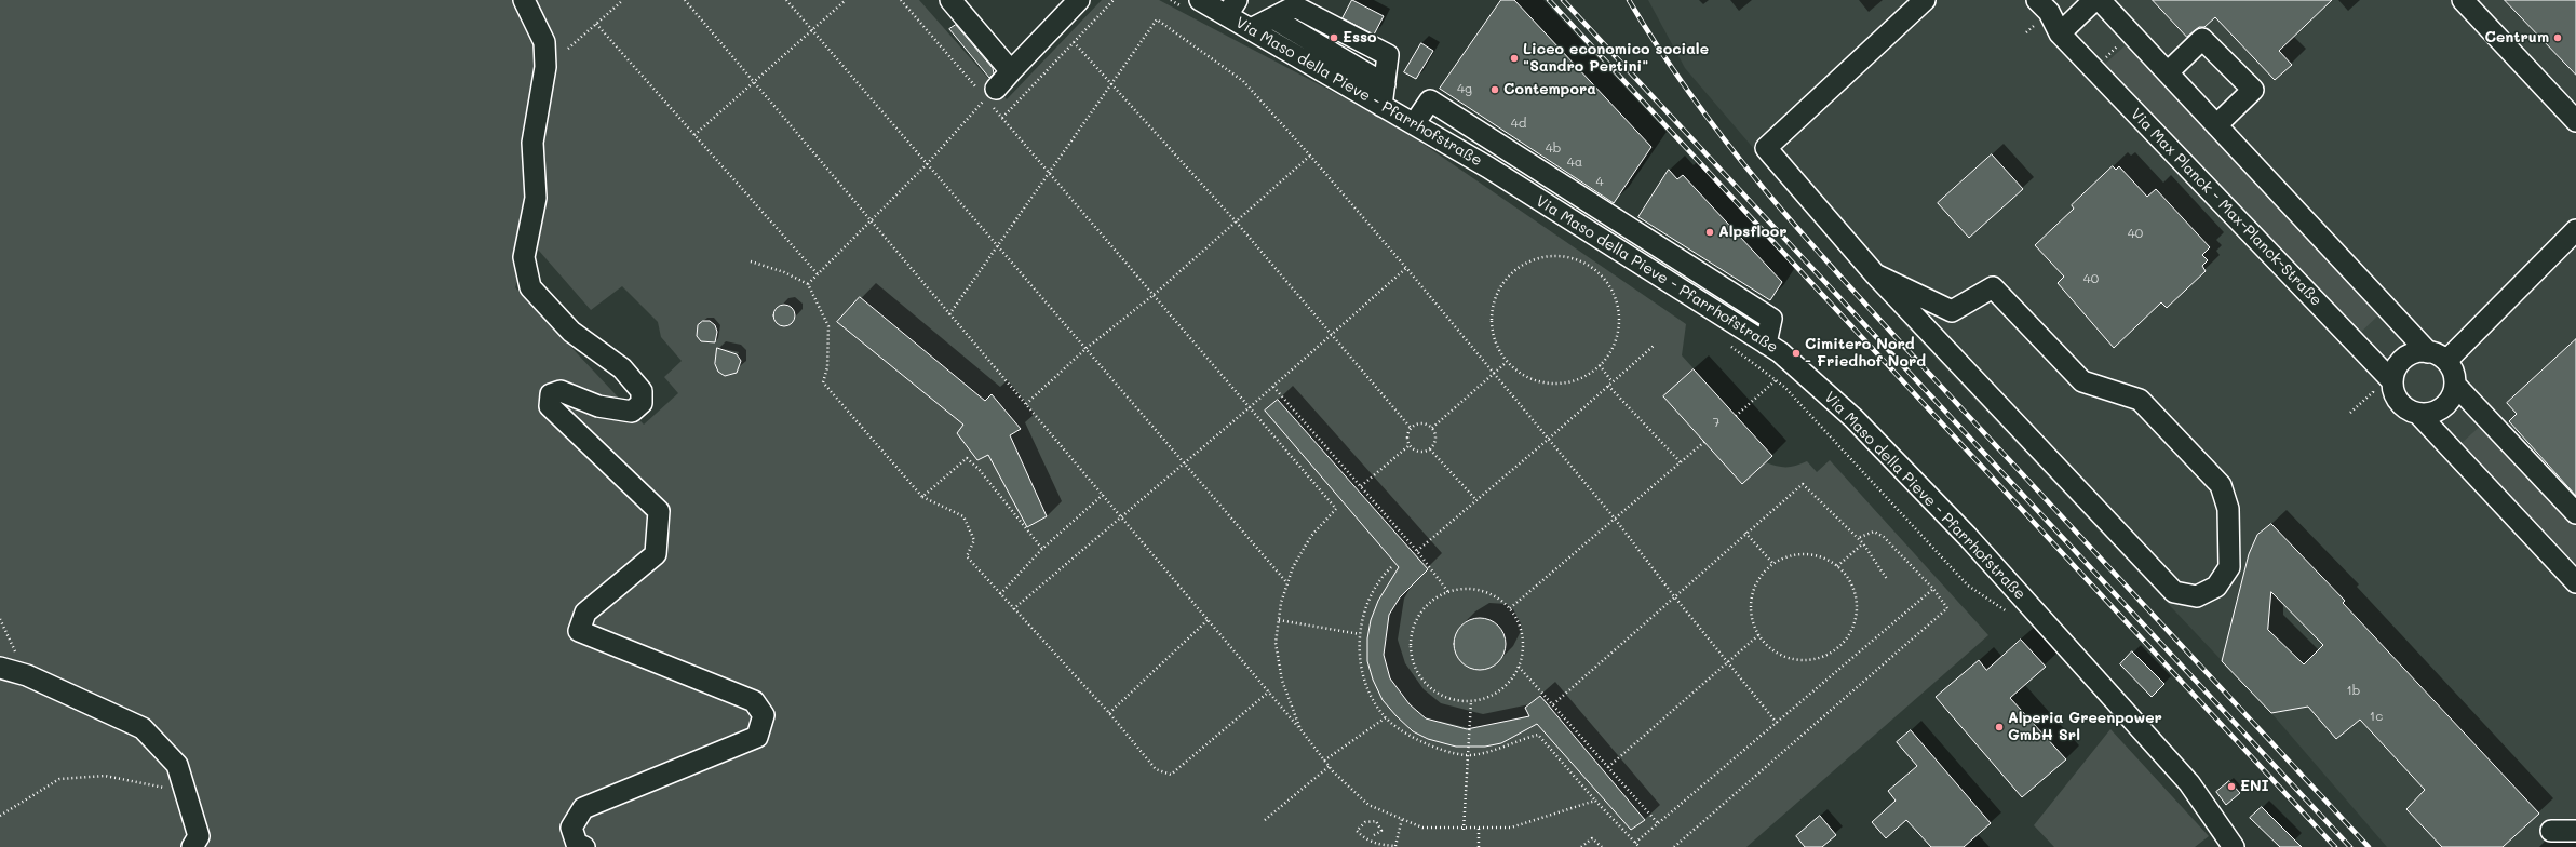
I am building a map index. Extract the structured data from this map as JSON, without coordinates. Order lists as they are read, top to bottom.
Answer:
{
  "streets": {
    "street": ["Via Maso della Pieve - Pfarrhofstraße", "Via Max Planck - Max-Planck-Straße"]
  },
  "places": [
    "Esso",
    "Centrum",
    "Liceo economico sociale \"Sandro Pertini\"",
    "Contempora",
    "Alpsfloor",
    "Cimitero Nord - Friedhof Nord",
    "Alperia Greenpower GmbH Srl",
    "ENI"
  ],
  "house_numbers": [
    "4g",
    "4d",
    "4b",
    "4a",
    "4",
    "40",
    "40",
    "7",
    "1b",
    "1c"
  ]
}
